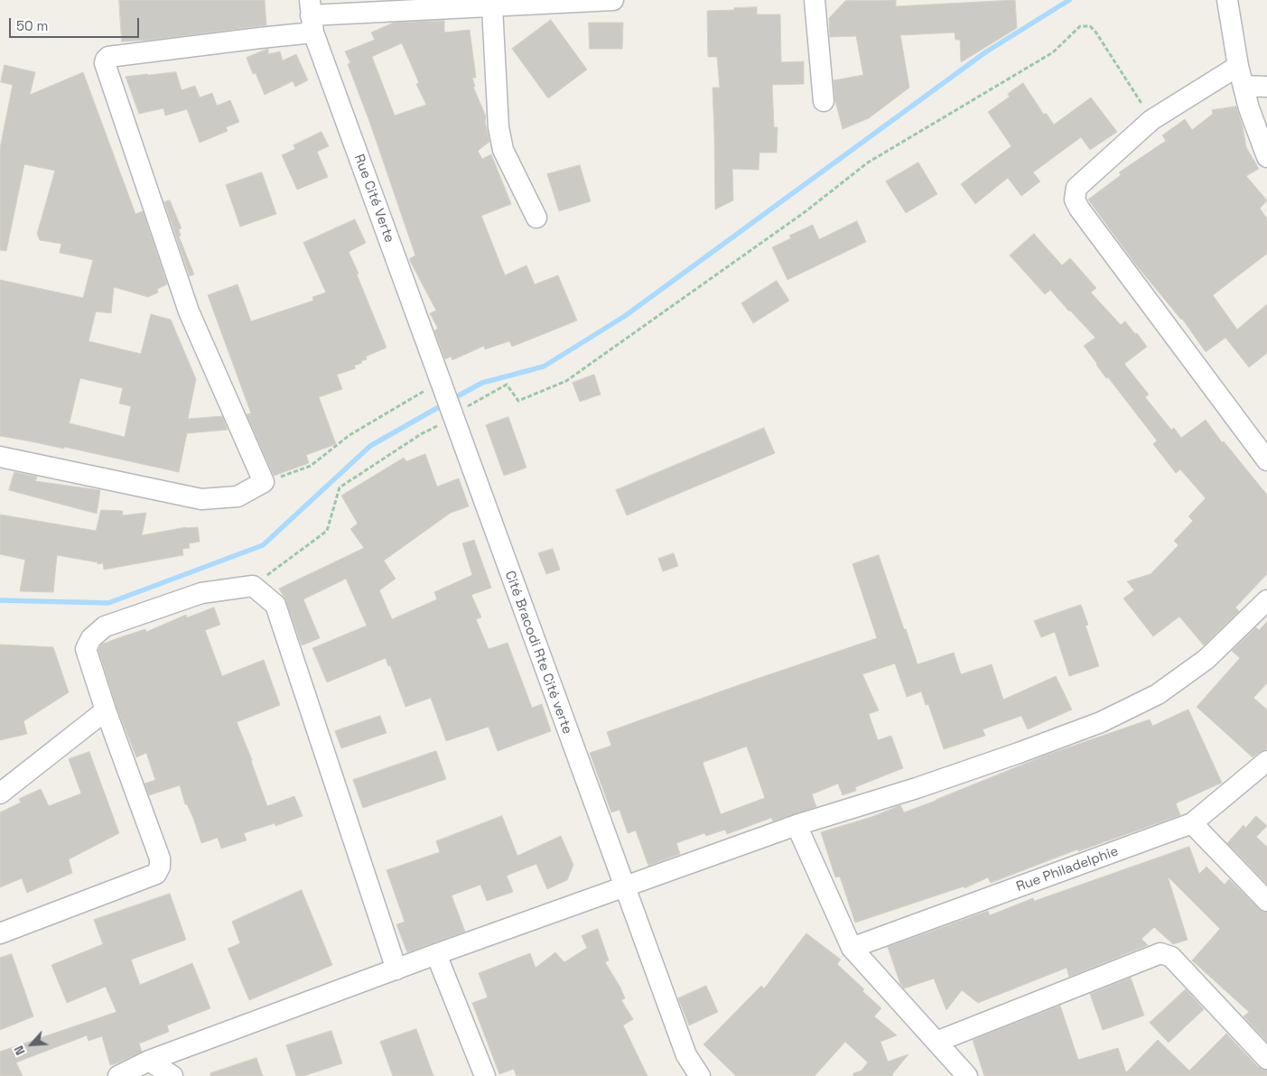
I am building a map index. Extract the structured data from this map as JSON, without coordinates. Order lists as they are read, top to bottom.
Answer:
{
  "streets": {
    "street": ["Rue Cité Verte", "Cité Bracodi Rte Cité verte", "Rue Philadelphie"]
  },
  "crossings": [
    ["Rue Cité Verte", "Cité Bracodi Rte Cité verte"]
  ],
  "scale_bar": "50 m",
  "north": "bottom left"
}
